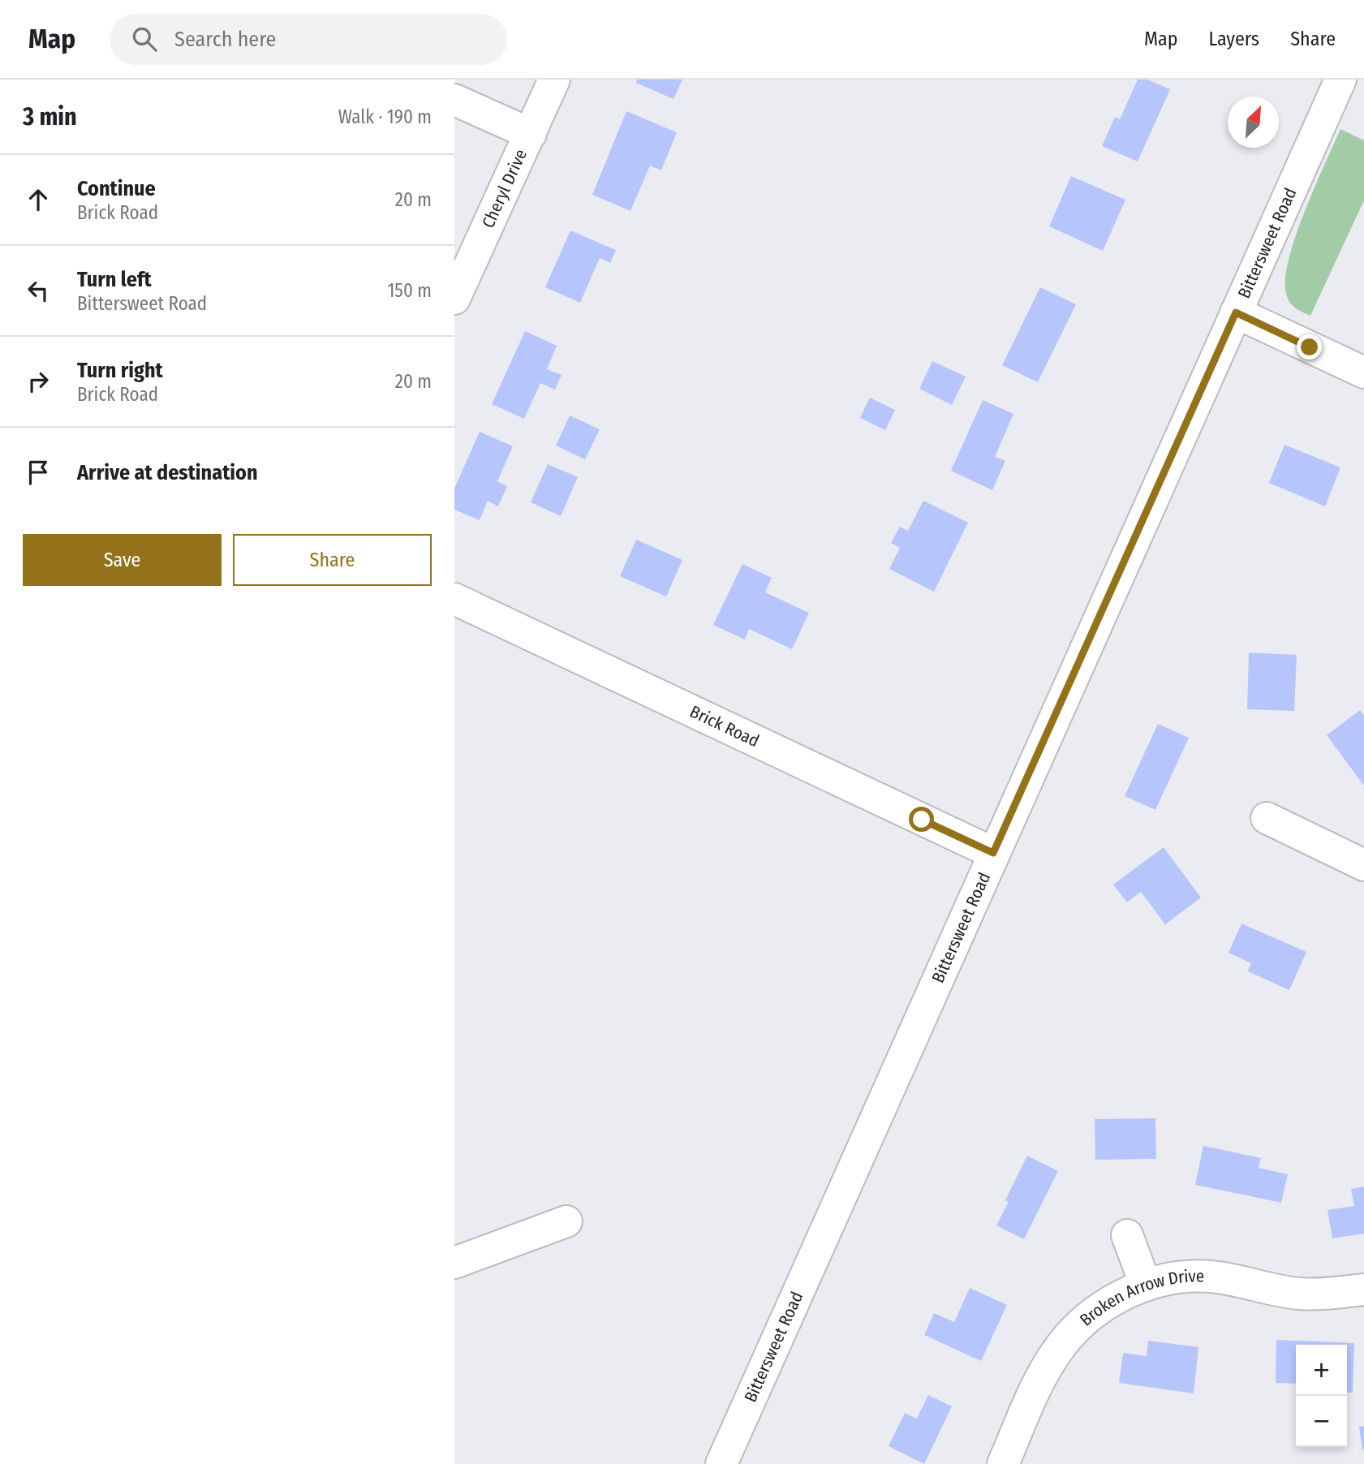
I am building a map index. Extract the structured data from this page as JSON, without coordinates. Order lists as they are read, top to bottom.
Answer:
{
  "streets": {
    "street": [
      "Cheryl Drive",
      "Bittersweet Road",
      "Brick Road",
      "Broken Arrow Drive"
    ]
  },
  "crossings": [
    ["Bittersweet Road", "Brick Road"]
  ],
  "north": "top right",
  "page": {
    "header": "Map",
    "search": "Search here",
    "nav": ["Map", "Layers", "Share"],
    "heading": ["3 min", "Walk · 190 m"],
    "list": [
      ["Continue", "Brick Road", "20 m"],
      ["Turn left", "Bittersweet Road", "150 m"],
      ["Turn right", "Brick Road", "20 m"],
      "Arrive at destination"
    ],
    "buttons": ["Save", "Share"],
    "map_buttons": ["+", "−"]
  }
}
